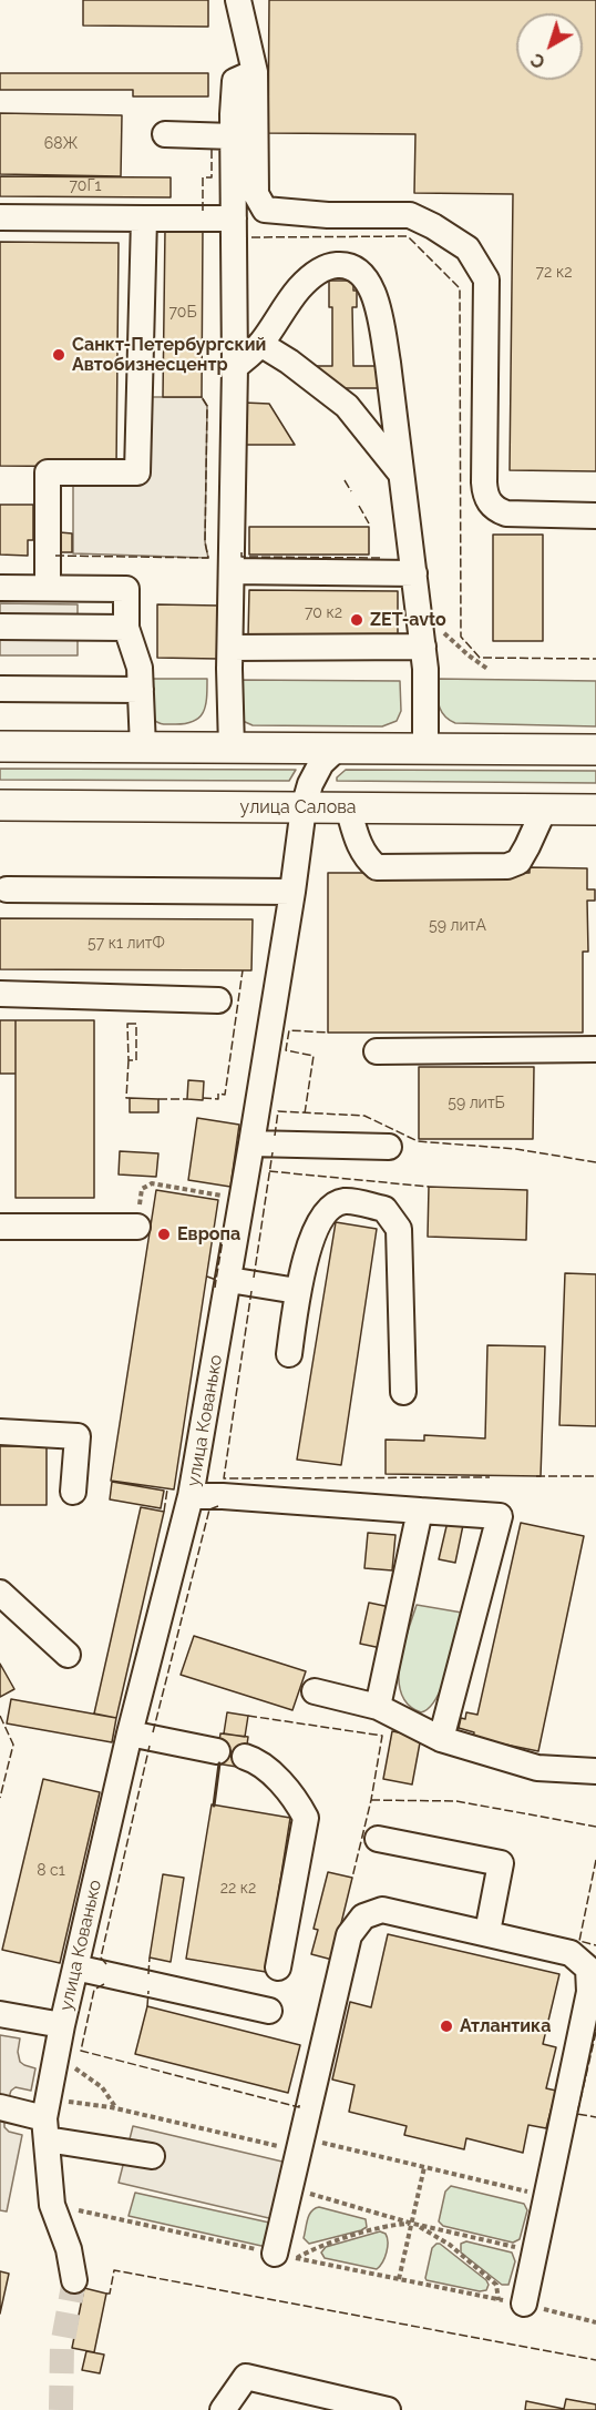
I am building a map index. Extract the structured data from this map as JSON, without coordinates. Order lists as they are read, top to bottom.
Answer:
{
  "streets": {
    "main road": ["улица Салова"],
    "street": ["улица Кованько"]
  },
  "crossings": [
    ["улица Салова", "улица Кованько"]
  ],
  "places": [
    "Санкт-Петербургский Автобизнесцентр",
    "ZET-avto",
    "Европа",
    "Атлантика"
  ],
  "house_numbers": [
    "68Ж",
    "70Г1",
    "72 к2",
    "70Б",
    "70 к2",
    "59 литА",
    "57 к1 литФ",
    "59 литБ",
    "8 с1",
    "22 к2"
  ],
  "north": "bottom left"
}
